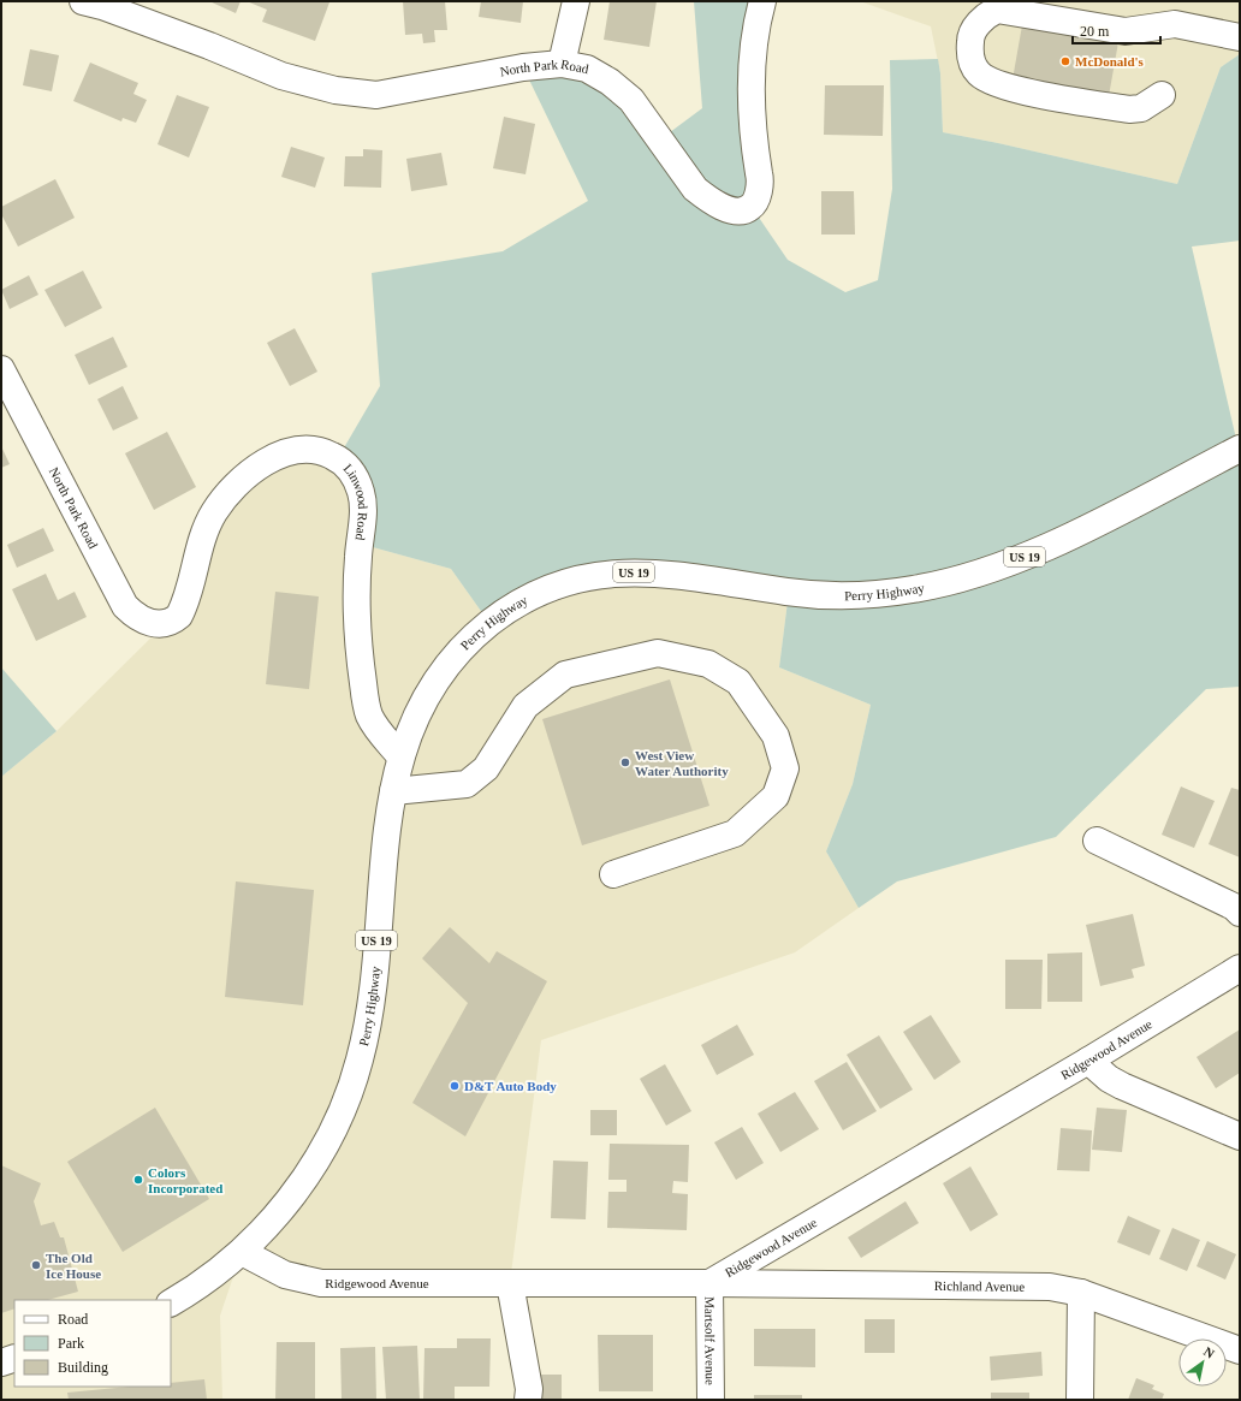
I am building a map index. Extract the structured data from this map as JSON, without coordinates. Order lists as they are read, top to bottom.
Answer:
{
  "streets": {
    "street": [
      "North Park Road",
      "Linwood Road",
      "US 19",
      "Perry Highway",
      "Ridgewood Avenue",
      "Richland Avenue",
      "Martsolf Avenue"
    ]
  },
  "crossings": [
    ["North Park Road", "Linwood Road"],
    ["Linwood Road", "Perry Highway"],
    ["Perry Highway", "Ridgewood Avenue"],
    ["Ridgewood Avenue", "Richland Avenue"],
    ["Ridgewood Avenue", "Martsolf Avenue"],
    ["Richland Avenue", "Martsolf Avenue"]
  ],
  "places": [
    "McDonald's",
    "West View Water Authority",
    "D&T Auto Body",
    "Colors Incorporated",
    "The Old Ice House"
  ],
  "legend": ["Road", "Park", "Building"],
  "scale_bar": "20 m",
  "north": "top right"
}
